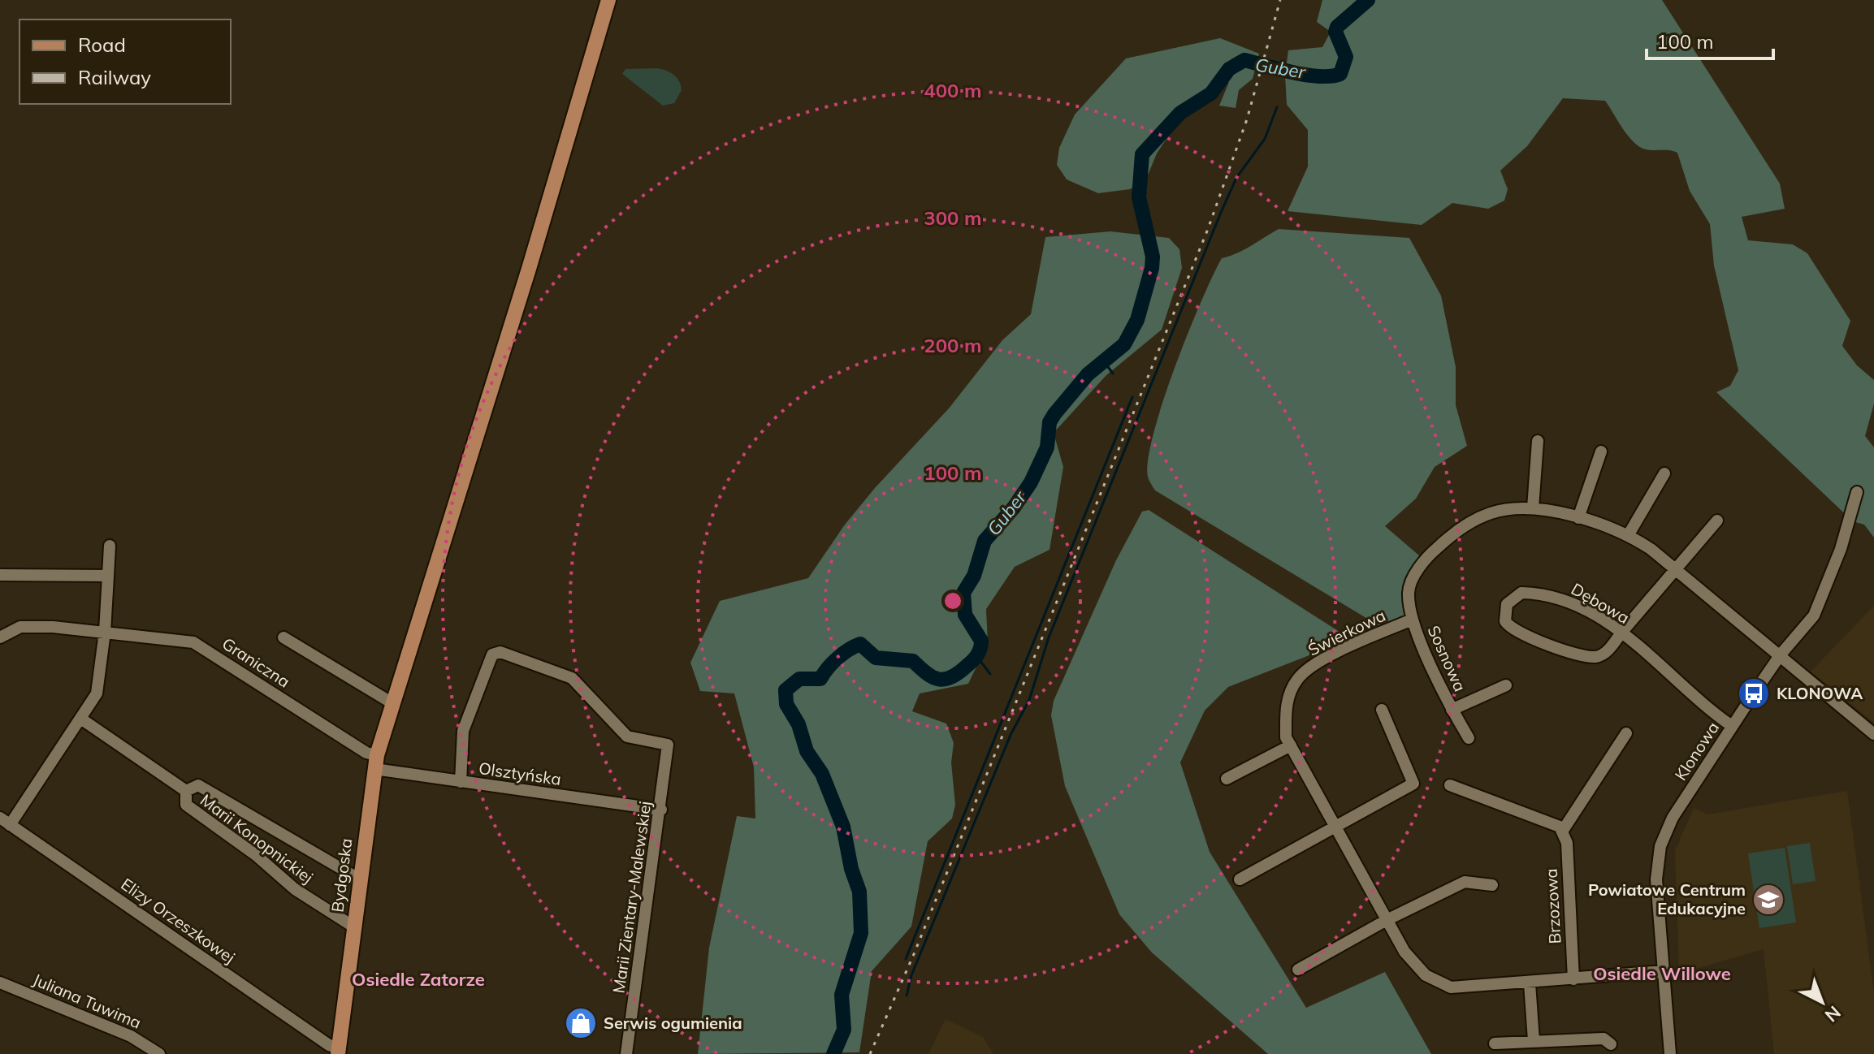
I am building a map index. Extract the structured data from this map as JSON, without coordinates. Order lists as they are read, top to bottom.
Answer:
{
  "streets": {
    "main road": ["Bydgoska"],
    "street": [
      "Dębowa",
      "Świerkowa",
      "Sosnowa",
      "Graniczna",
      "Klonowa",
      "Olsztyńska",
      "Marii Konopnickiej",
      "Marii Zientary-Malewskiej",
      "Brzozowa",
      "Elizy Orzeszkowej",
      "Juliana Tuwima"
    ]
  },
  "crossings": [
    ["Dębowa", "Klonowa"],
    ["Świerkowa", "Sosnowa"],
    ["Świerkowa", "Klonowa"],
    ["Świerkowa", "Brzozowa"],
    ["Graniczna", "Olsztyńska"],
    ["Graniczna", "Bydgoska"],
    ["Olsztyńska", "Bydgoska"],
    ["Olsztyńska", "Marii Zientary-Malewskiej"],
    ["Marii Konopnickiej", "Bydgoska"],
    ["Bydgoska", "Elizy Orzeszkowej"]
  ],
  "districts": ["Osiedle Willowe", "Osiedle Zatorze"],
  "water": ["Guber"],
  "places": {
    "bus stop": ["KLONOWA"],
    "school or university": ["Powiatowe Centrum Edukacyjne"],
    "shop": ["Serwis ogumienia"]
  },
  "legend": ["Road", "Railway"],
  "scale_bar": "100 m",
  "north": "bottom right",
  "rings": [
    "400 m",
    "300 m",
    "200 m",
    "100 m"
  ]
}
